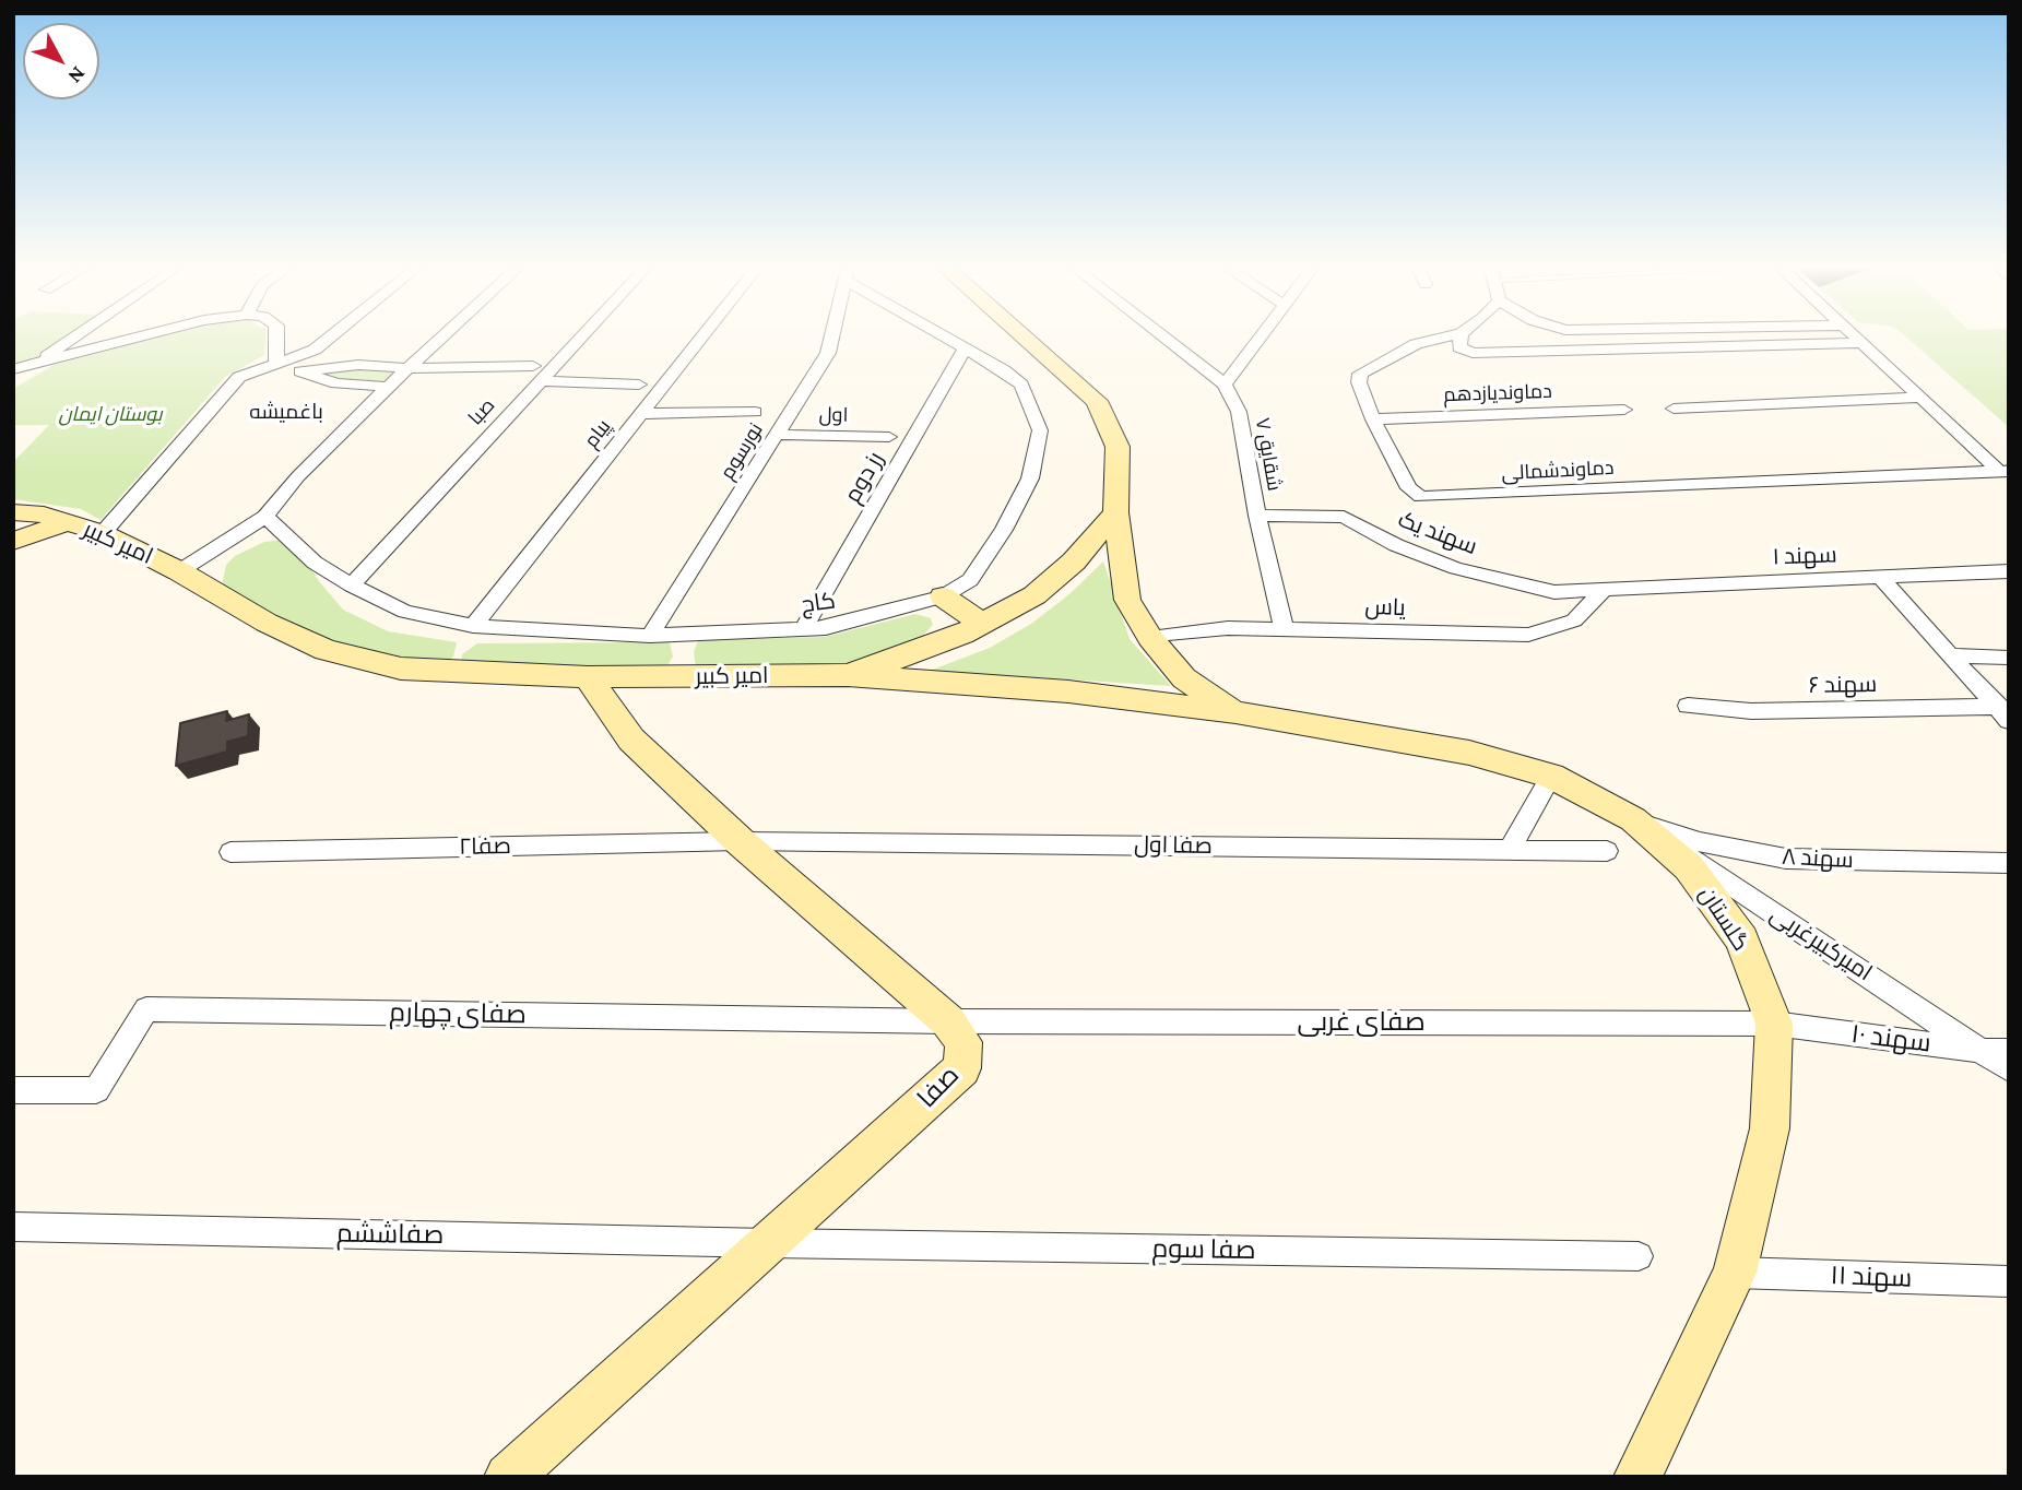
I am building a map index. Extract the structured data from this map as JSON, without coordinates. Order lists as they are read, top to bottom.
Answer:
{
  "streets": {
    "main road": ["امیر کبیر", "گلستان", "صفا"],
    "street": [
      "دماوندیازدهم",
      "صبا",
      "اول",
      "پیام",
      "نورسوم",
      "شقایق ۷",
      "دماوندشمالی",
      "رز دوم",
      "سهند یک",
      "سهند ۱",
      "کاج",
      "یاس",
      "سهند ۶",
      "صفا اول",
      "صفا۲",
      "سهند ۸",
      "امیرکبیرغربی",
      "صفای چهارم",
      "صفای غربی",
      "سهند ۱۰",
      "صفاششم",
      "صفا سوم",
      "سهند ۱۱"
    ]
  },
  "crossings": [
    ["دماوندیازدهم", "دماوندشمالی"],
    ["صبا", "کاج"],
    ["اول", "نورسوم"],
    ["پیام", "کاج"],
    ["نورسوم", "کاج"],
    ["شقایق ۷", "سهند یک"],
    ["شقایق ۷", "یاس"],
    ["رز دوم", "کاج"],
    ["سهند یک", "سهند ۱"],
    ["سهند یک", "یاس"],
    ["امیر کبیر", "گلستان"],
    ["امیر کبیر", "صفا"],
    ["سهند ۱", "یاس"],
    ["صفا اول", "صفا۲"],
    ["صفا اول", "صفا"],
    ["صفا۲", "صفا"],
    ["سهند ۸", "گلستان"],
    ["سهند ۸", "امیرکبیرغربی"],
    ["گلستان", "امیرکبیرغربی"],
    ["گلستان", "صفای غربی"],
    ["گلستان", "سهند ۱۰"],
    ["گلستان", "سهند ۱۱"],
    ["امیرکبیرغربی", "سهند ۱۰"],
    ["صفای چهارم", "صفای غربی"],
    ["صفای چهارم", "صفا"],
    ["صفای غربی", "سهند ۱۰"],
    ["صفای غربی", "صفا"],
    ["صفا", "صفاششم"],
    ["صفا", "صفا سوم"],
    ["صفاششم", "صفا سوم"]
  ],
  "districts": ["باغمیشه"],
  "parks": ["بوستان ایمان"],
  "north": "bottom right"
}
